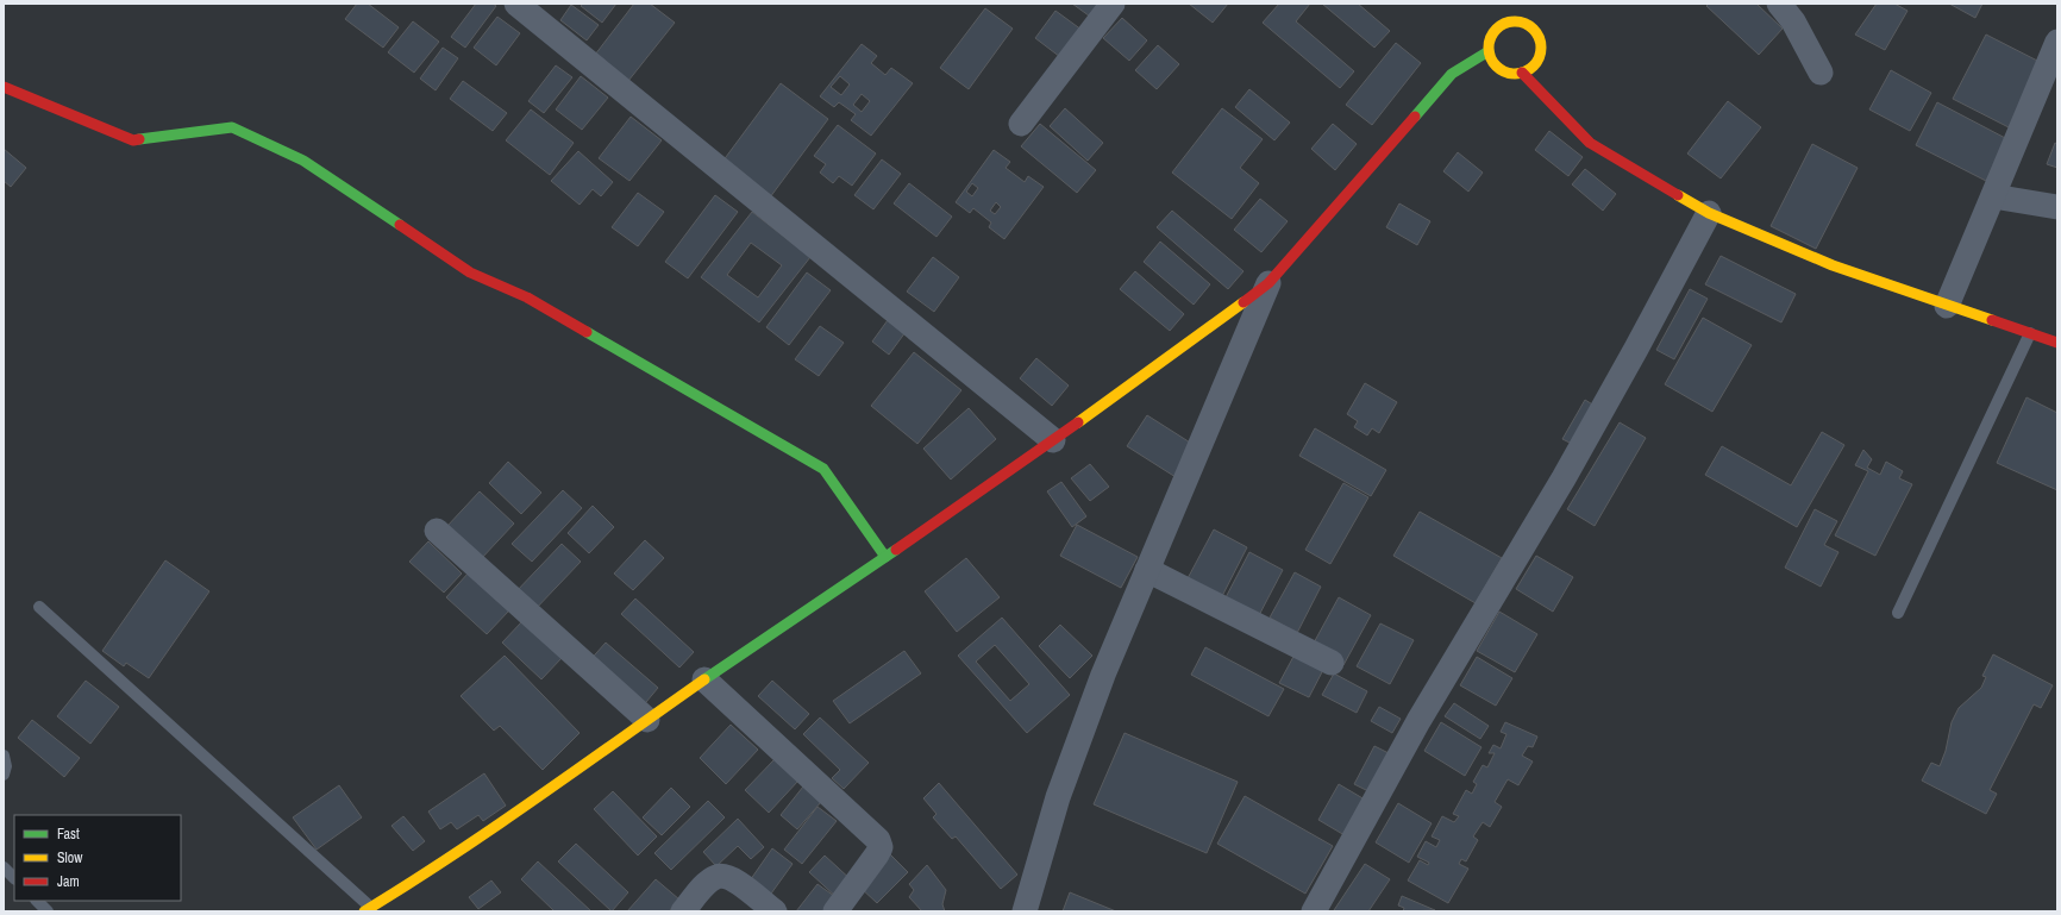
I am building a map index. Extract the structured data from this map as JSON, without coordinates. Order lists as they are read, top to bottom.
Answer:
{
  "legend": ["Fast", "Slow", "Jam"]
}
